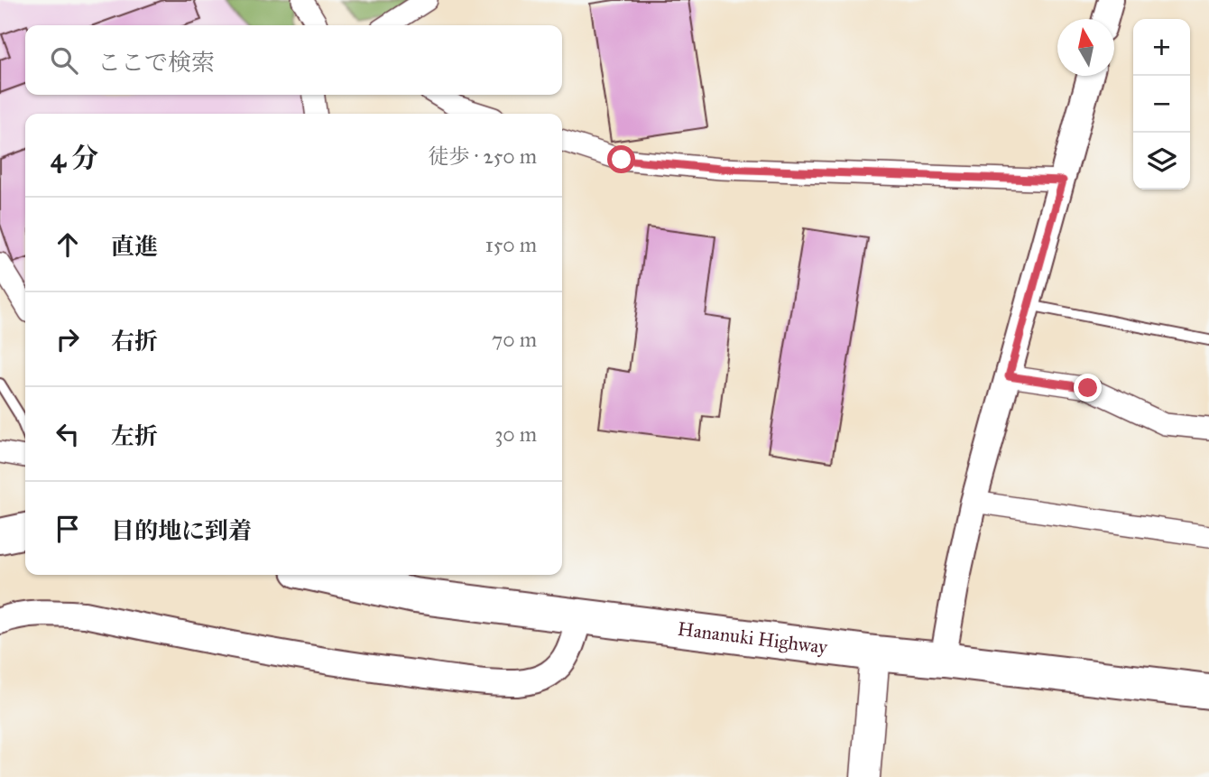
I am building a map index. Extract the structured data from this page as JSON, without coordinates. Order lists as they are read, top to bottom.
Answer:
{
  "streets": {
    "highway": ["Hananuki Highway"]
  },
  "north": "top",
  "page": {
    "map_buttons": ["+", "−"],
    "search": "ここで検索",
    "heading": ["4 分", "徒歩 · 250 m"],
    "list": [
      ["直進", "150 m"],
      ["右折", "70 m"],
      ["左折", "30 m"],
      "目的地に到着"
    ]
  }
}
